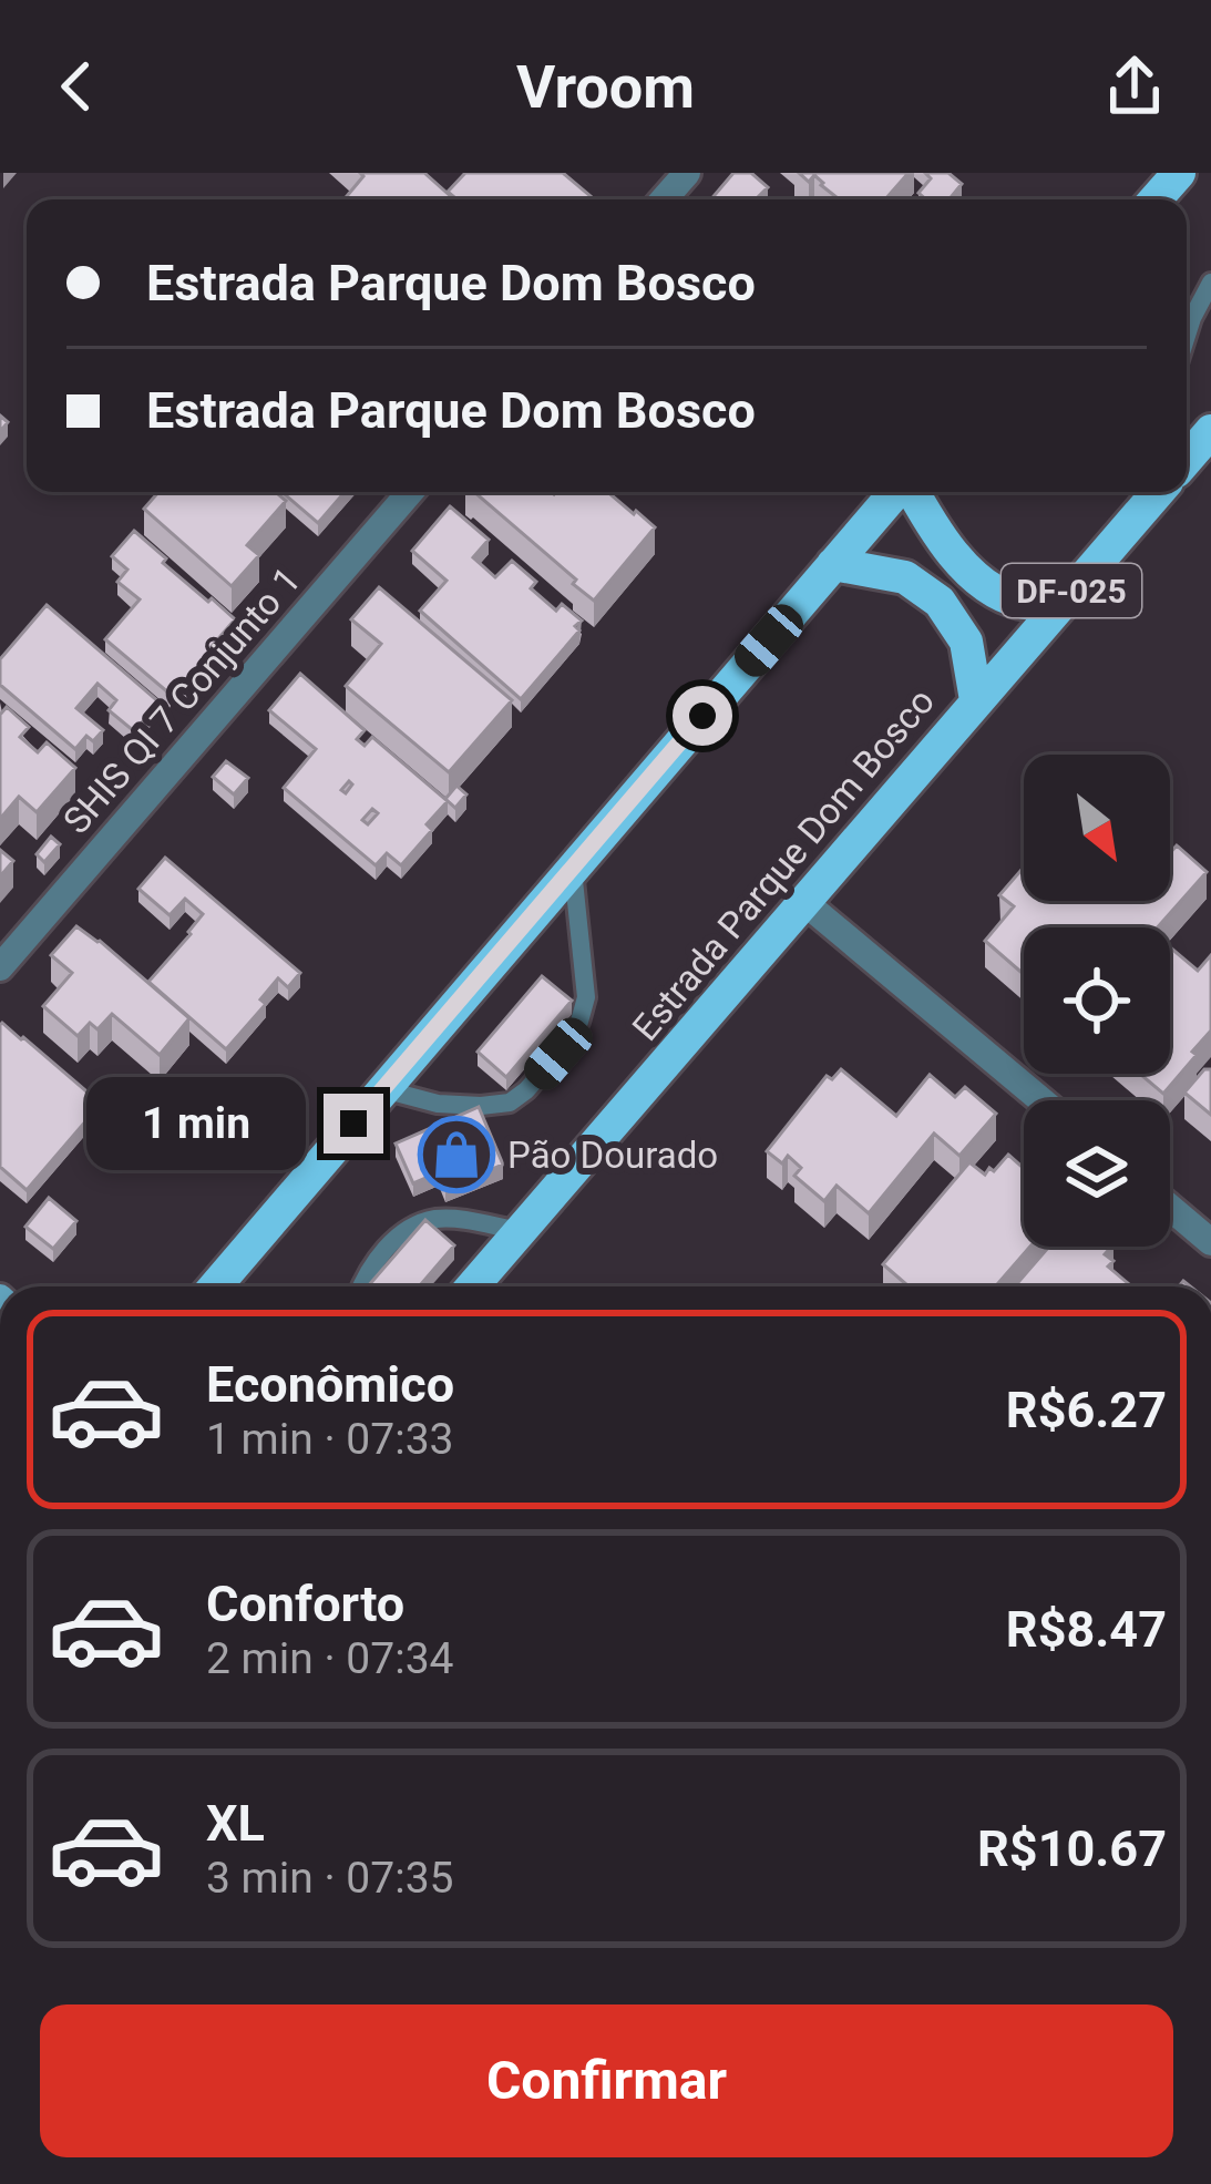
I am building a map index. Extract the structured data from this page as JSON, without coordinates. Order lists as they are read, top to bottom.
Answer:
{
  "streets": {
    "main road": ["DF-025", "Estrada Parque Dom Bosco"],
    "street": ["SHIS QI 7 Conjunto 1"]
  },
  "places": {
    "shop": ["Pão Dourado"]
  },
  "north": "bottom right",
  "page": {
    "header": "Vroom",
    "banner": ["Estrada Parque Dom Bosco", "Estrada Parque Dom Bosco"],
    "bubble": "1 min",
    "list": [
      {
        "name": "Econômico",
        "note": "1 min · 07:33",
        "value": "R$6.27"
      },
      {
        "name": "Conforto",
        "note": "2 min · 07:34",
        "value": "R$8.47"
      },
      {
        "name": "XL",
        "note": "3 min · 07:35",
        "value": "R$10.67"
      }
    ],
    "buttons": "Confirmar"
  }
}
